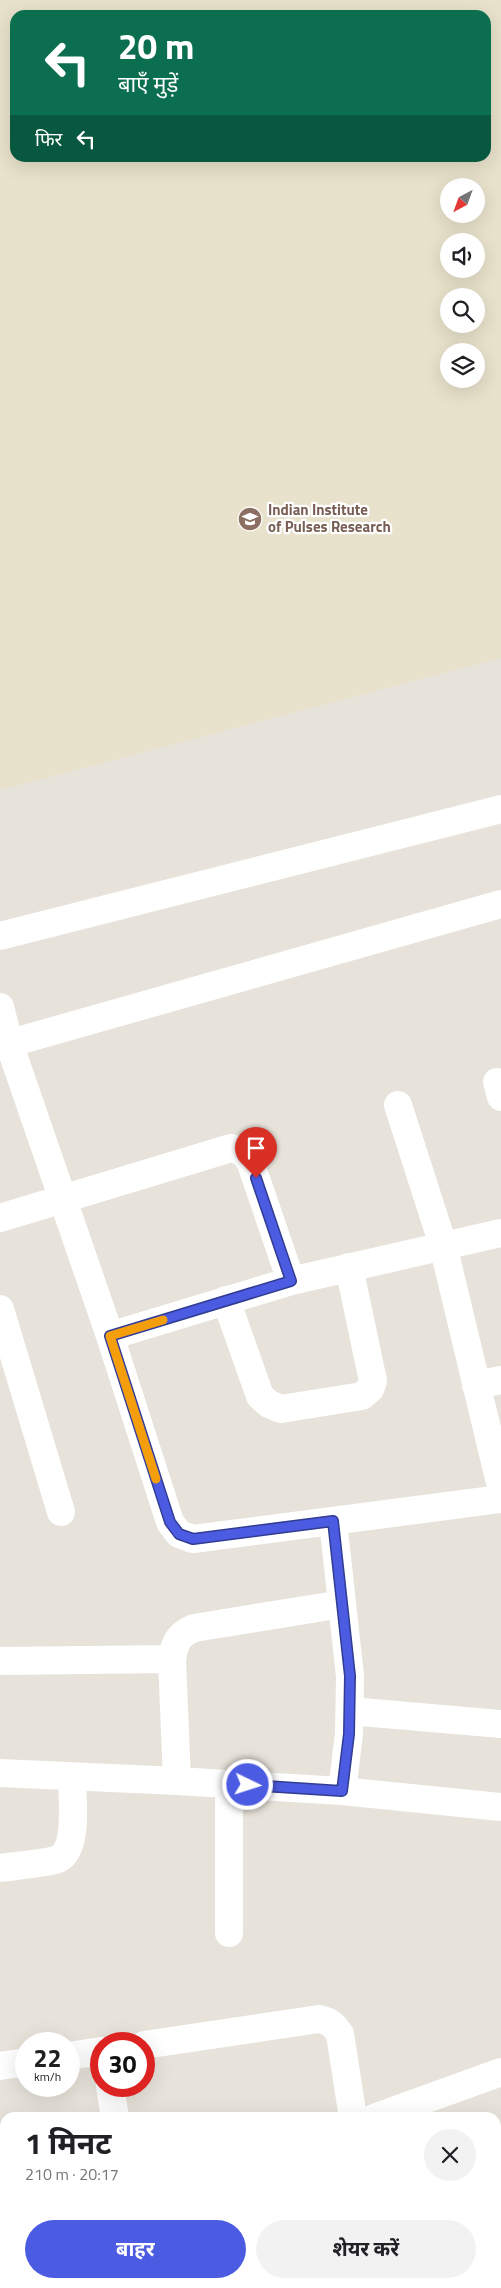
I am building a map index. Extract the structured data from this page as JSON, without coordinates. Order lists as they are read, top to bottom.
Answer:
{
  "places": {
    "school or university": ["Indian Institute of Pulses Research"]
  },
  "north": "bottom left",
  "page": {
    "turn": ["20 m", "बाएँ मुड़ें"],
    "then": "फिर",
    "speed": "22 km/h",
    "limit": "30",
    "heading": ["1 मिनट", "210 m · 20:17"],
    "buttons": ["बाहर", "शेयर करें"]
  }
}
